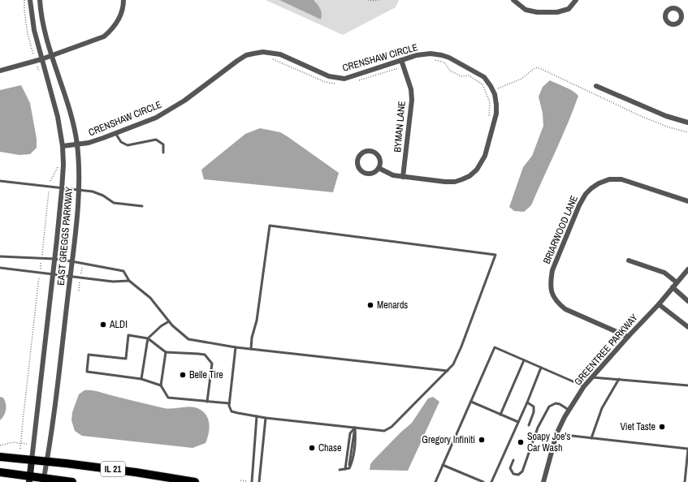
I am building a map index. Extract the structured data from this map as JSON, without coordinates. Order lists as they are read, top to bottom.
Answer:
{
  "streets": {
    "main road": ["IL 21"],
    "street": [
      "CRENSHAW CIRCLE",
      "BYMAN LANE",
      "BRIARWOOD LANE",
      "EAST GREGGS PARKWAY",
      "GREENTREE PARKWAY"
    ]
  },
  "crossings": [
    ["CRENSHAW CIRCLE", "BYMAN LANE"],
    ["CRENSHAW CIRCLE", "EAST GREGGS PARKWAY"],
    ["BRIARWOOD LANE", "GREENTREE PARKWAY"],
    ["EAST GREGGS PARKWAY", "IL 21"]
  ],
  "places": [
    "Menards",
    "ALDI",
    "Belle Tire",
    "Viet Taste",
    "Gregory Infiniti",
    "Soapy Joe's Car Wash",
    "Chase"
  ]
}
